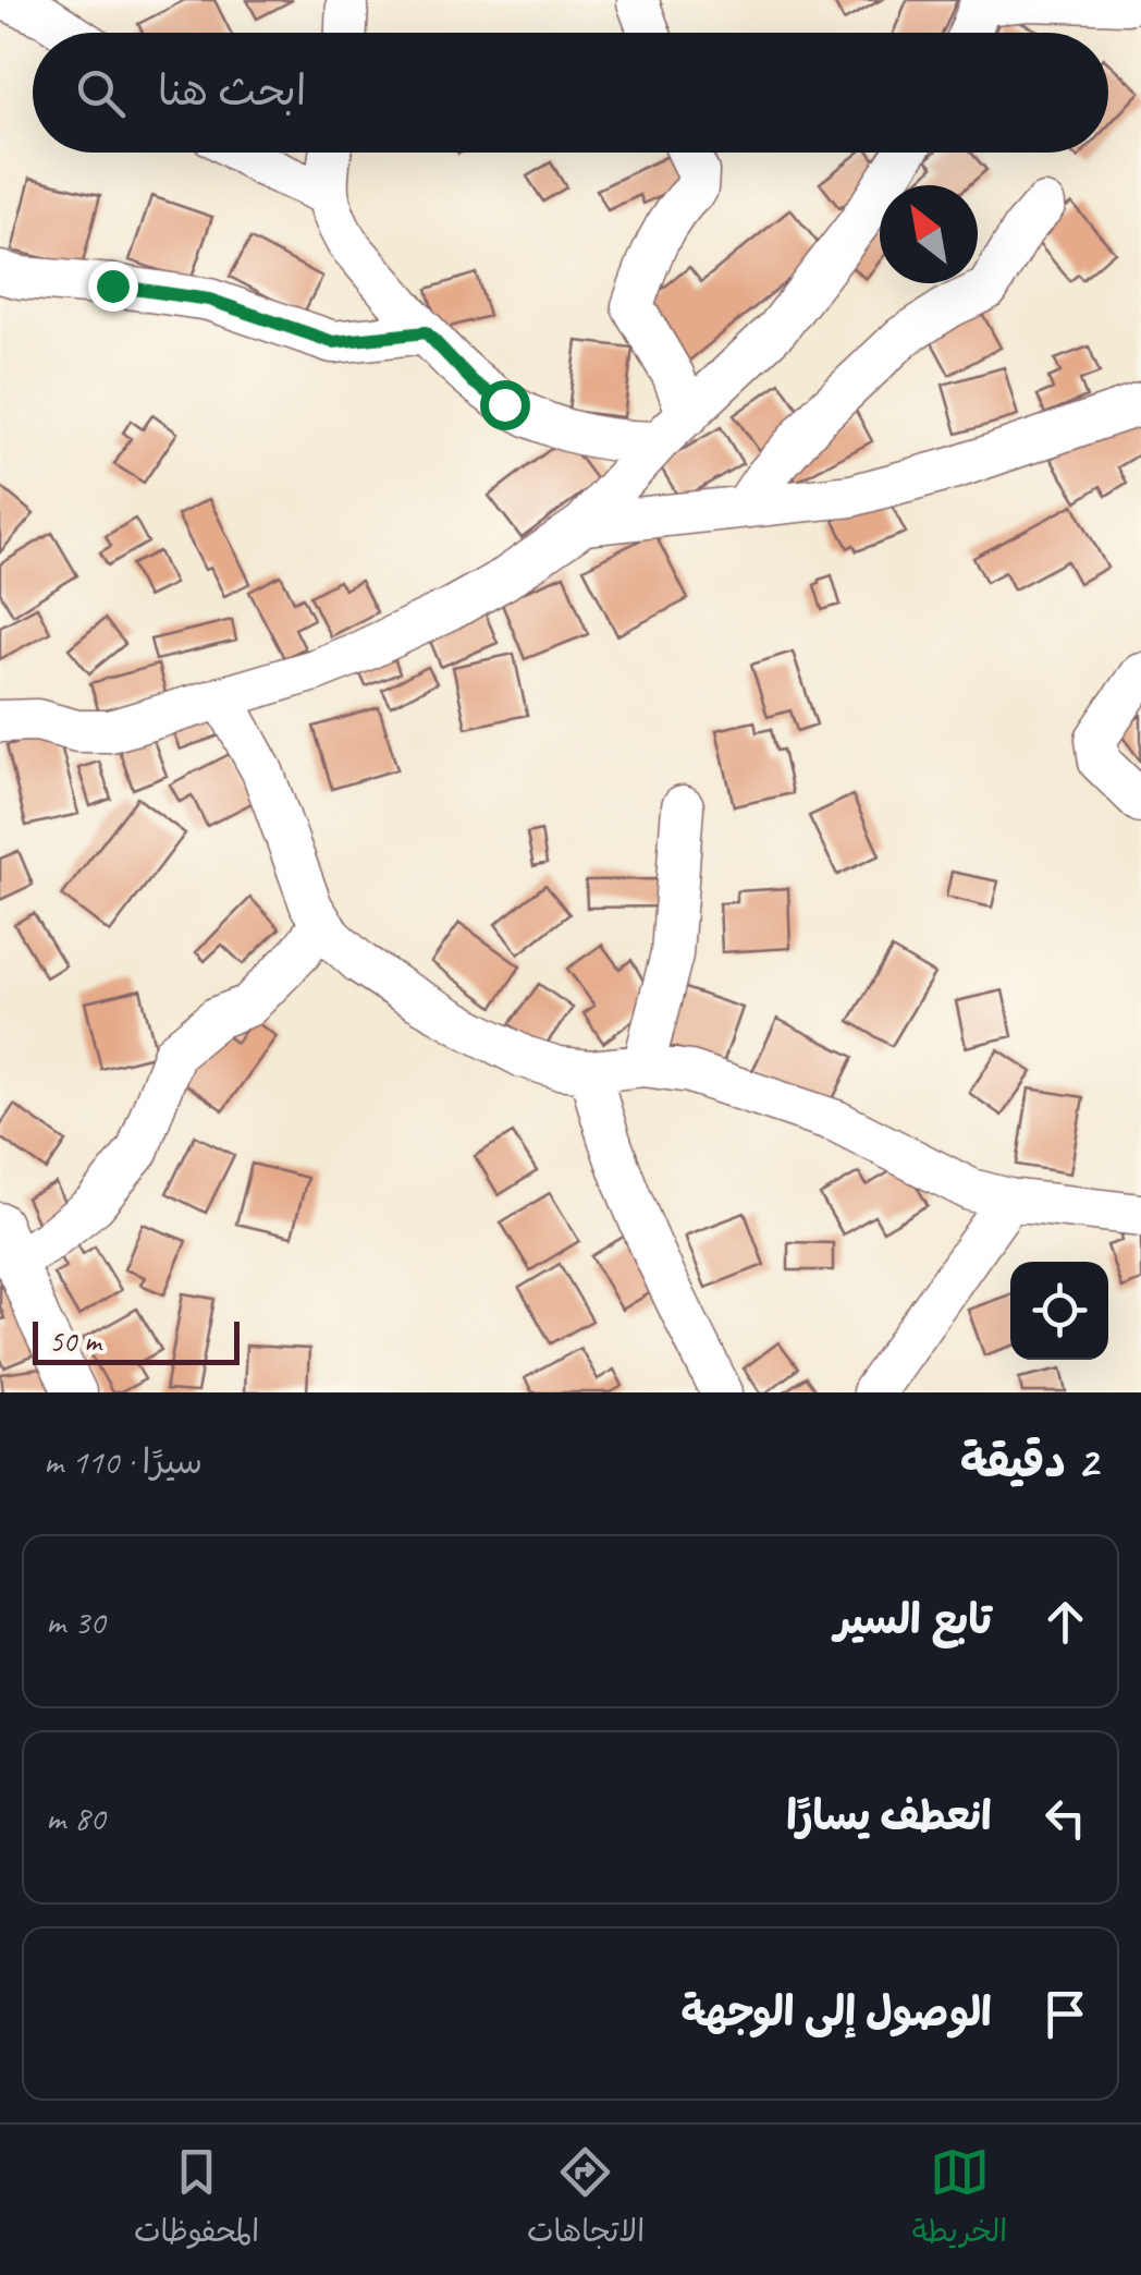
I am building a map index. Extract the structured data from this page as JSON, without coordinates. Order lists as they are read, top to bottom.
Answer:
{
  "scale_bar": "50 m",
  "north": "top left",
  "page": {
    "search": "ابحث هنا",
    "scale": "50 m",
    "heading": ["2 دقيقة", "سيرًا · 110 m"],
    "list": [
      ["تابع السير", "30 m"],
      ["انعطف يسارًا", "80 m"],
      "الوصول إلى الوجهة"
    ],
    "nav": ["الخريطة", "الاتجاهات", "المحفوظات"]
  }
}
